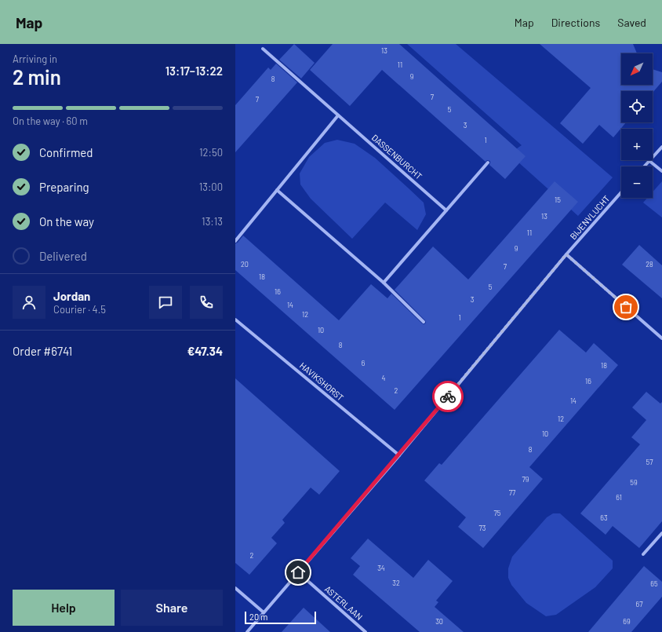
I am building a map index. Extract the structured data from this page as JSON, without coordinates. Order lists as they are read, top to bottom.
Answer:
{
  "streets": {
    "street": [
      "DASSENBURCHT",
      "BIJENVLUCHT",
      "HAVIKSHORST",
      "ASTERLAAN"
    ]
  },
  "crossings": [
    ["BIJENVLUCHT", "HAVIKSHORST"],
    ["BIJENVLUCHT", "ASTERLAAN"]
  ],
  "house_numbers": [
    "13",
    "11",
    "9",
    "8",
    "7",
    "7",
    "5",
    "3",
    "1",
    "15",
    "13",
    "11",
    "9",
    "20",
    "28",
    "7",
    "18",
    "5",
    "16",
    "3",
    "14",
    "12",
    "1",
    "10",
    "8",
    "6",
    "18",
    "4",
    "16",
    "2",
    "14",
    "12",
    "10",
    "8",
    "57",
    "79",
    "59",
    "77",
    "61",
    "75",
    "63",
    "73",
    "2",
    "34",
    "32",
    "65",
    "67",
    "30",
    "69"
  ],
  "scale_bar": "20 m",
  "north": "bottom left",
  "page": {
    "header": "Map",
    "nav": ["Map", "Directions", "Saved"],
    "heading": ["2 min", "Arriving in", "13:17–13:22"],
    "panel": [
      "Jordan",
      "Courier · 4.5",
      "Order #6741",
      "€47.34"
    ],
    "map_buttons": ["+", "−"],
    "bar": "On the way · 60 m",
    "list": [
      ["Confirmed", "12:50"],
      ["Preparing", "13:00"],
      ["On the way", "13:13"],
      "Delivered"
    ],
    "buttons": ["Help", "Share"],
    "scale": "20 m"
  }
}
